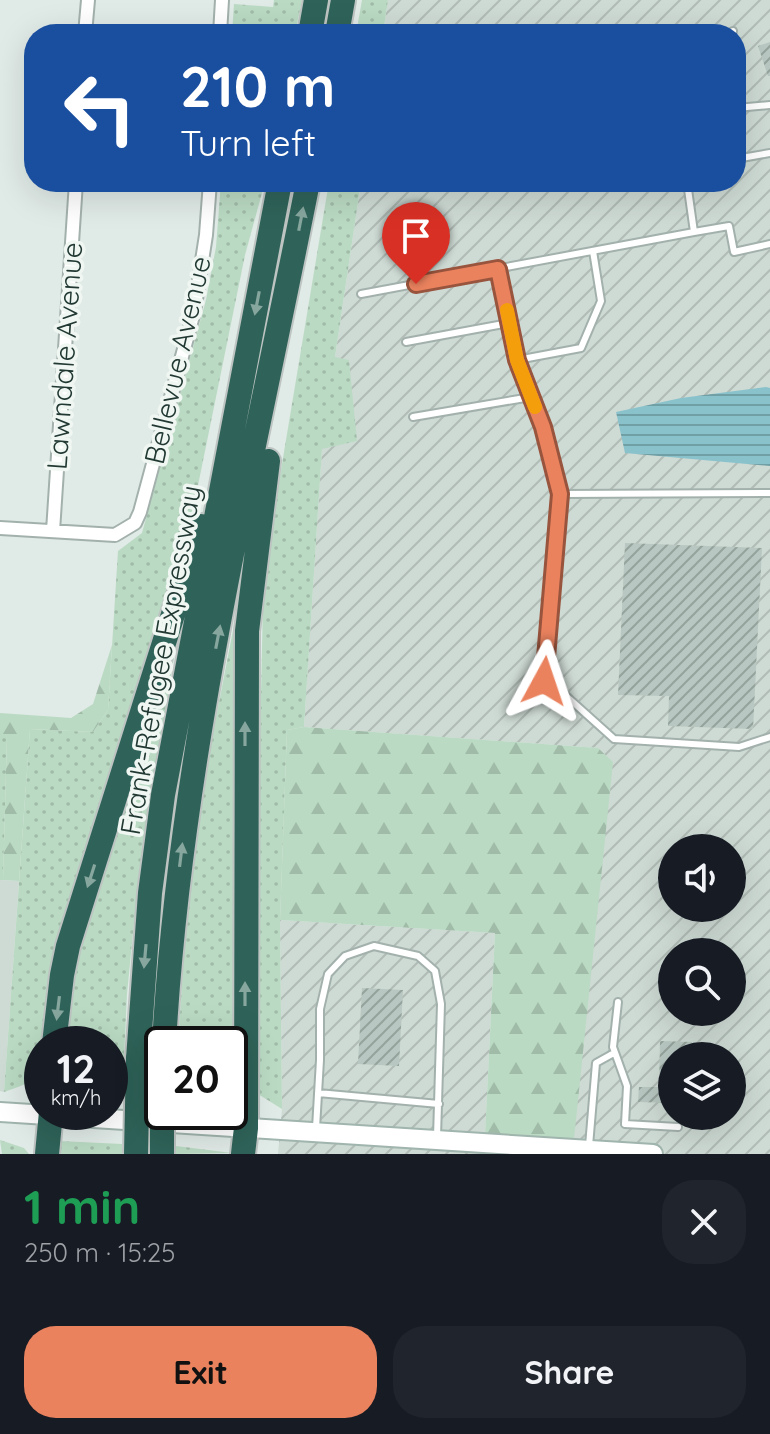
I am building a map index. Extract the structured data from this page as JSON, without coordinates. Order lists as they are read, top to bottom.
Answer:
{
  "streets": {
    "highway": ["Frank-Refugee Expressway"],
    "street": ["Lawndale Avenue", "Bellevue Avenue"]
  },
  "crossings": [
    ["Lawndale Avenue", "Bellevue Avenue"]
  ],
  "page": {
    "turn": ["210 m", "Turn left"],
    "speed": "12 km/h",
    "limit": "20",
    "heading": ["1 min", "250 m · 15:25"],
    "buttons": ["Exit", "Share"]
  }
}
